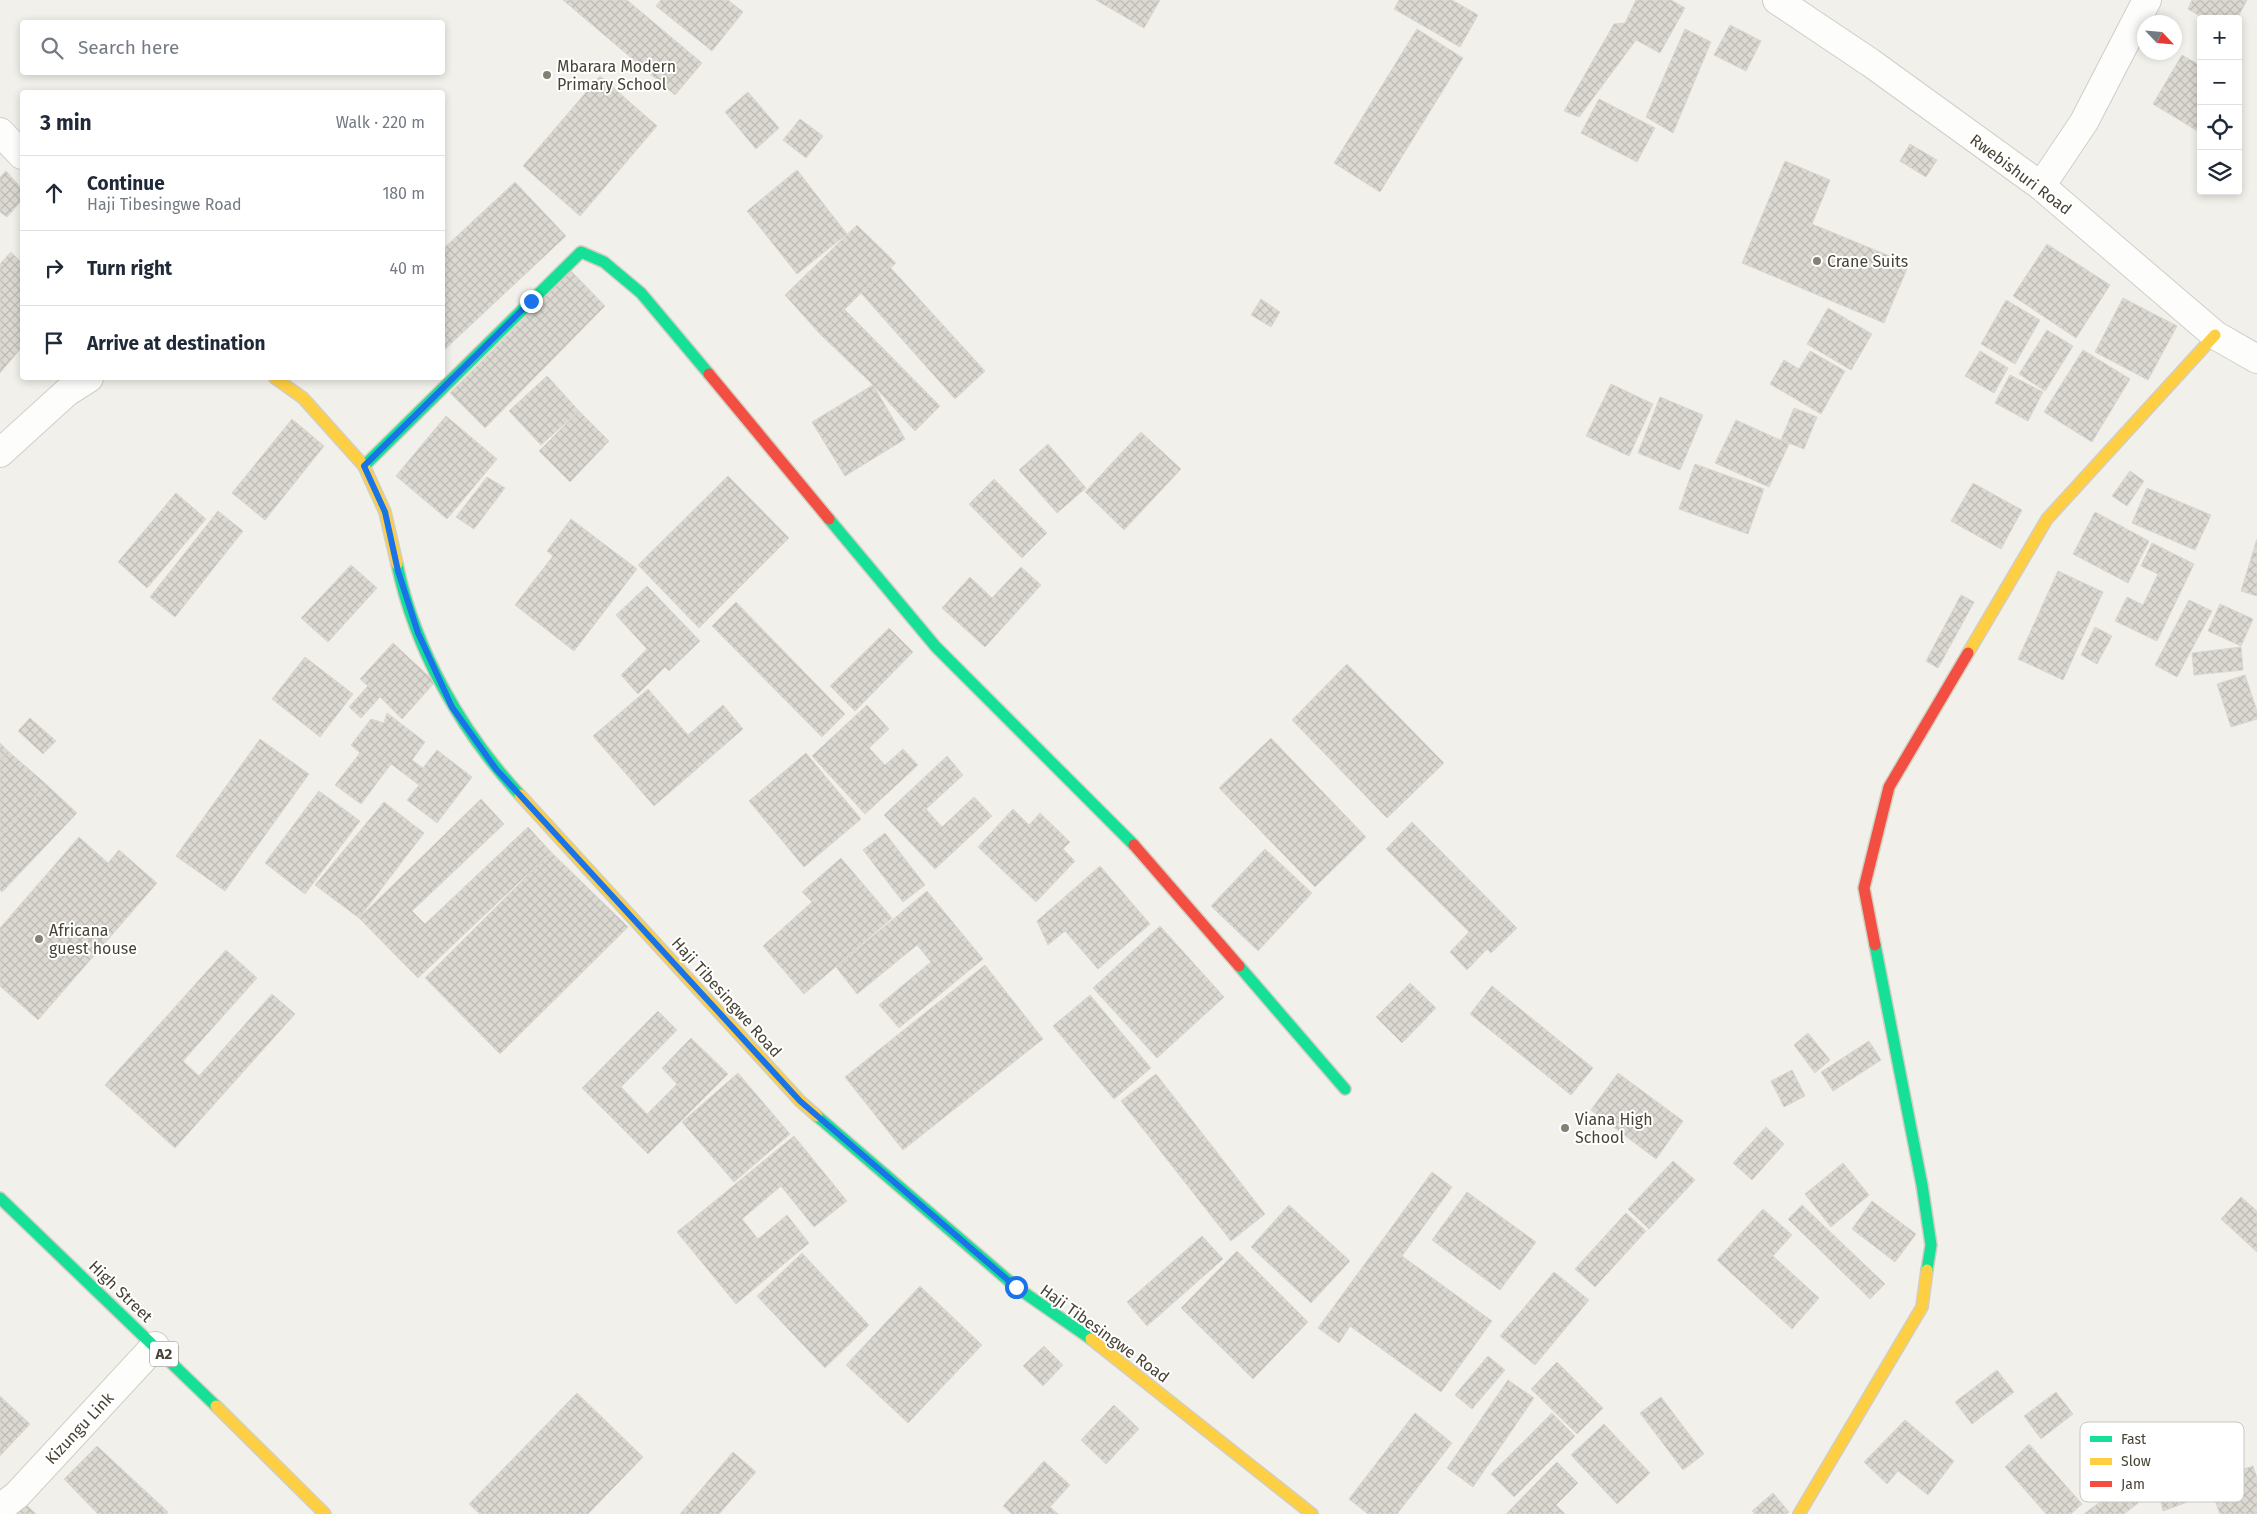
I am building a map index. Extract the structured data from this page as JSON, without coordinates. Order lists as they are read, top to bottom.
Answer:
{
  "streets": {
    "street": [
      "Rwebishuri Road",
      "Haji Tibesingwe Road",
      "High Street",
      "A2",
      "Kizungu Link"
    ]
  },
  "crossings": [
    ["High Street", "Kizungu Link"]
  ],
  "places": [
    "Mbarara Modern Primary School",
    "Crane Suits",
    "Africana guest house",
    "Viana High School"
  ],
  "legend": ["Fast", "Slow", "Jam"],
  "north": "bottom right",
  "page": {
    "map_buttons": ["+", "−"],
    "search": "Search here",
    "heading": ["3 min", "Walk · 220 m"],
    "list": [
      ["Continue", "Haji Tibesingwe Road", "180 m"],
      ["Turn right", "40 m"],
      "Arrive at destination"
    ]
  }
}
